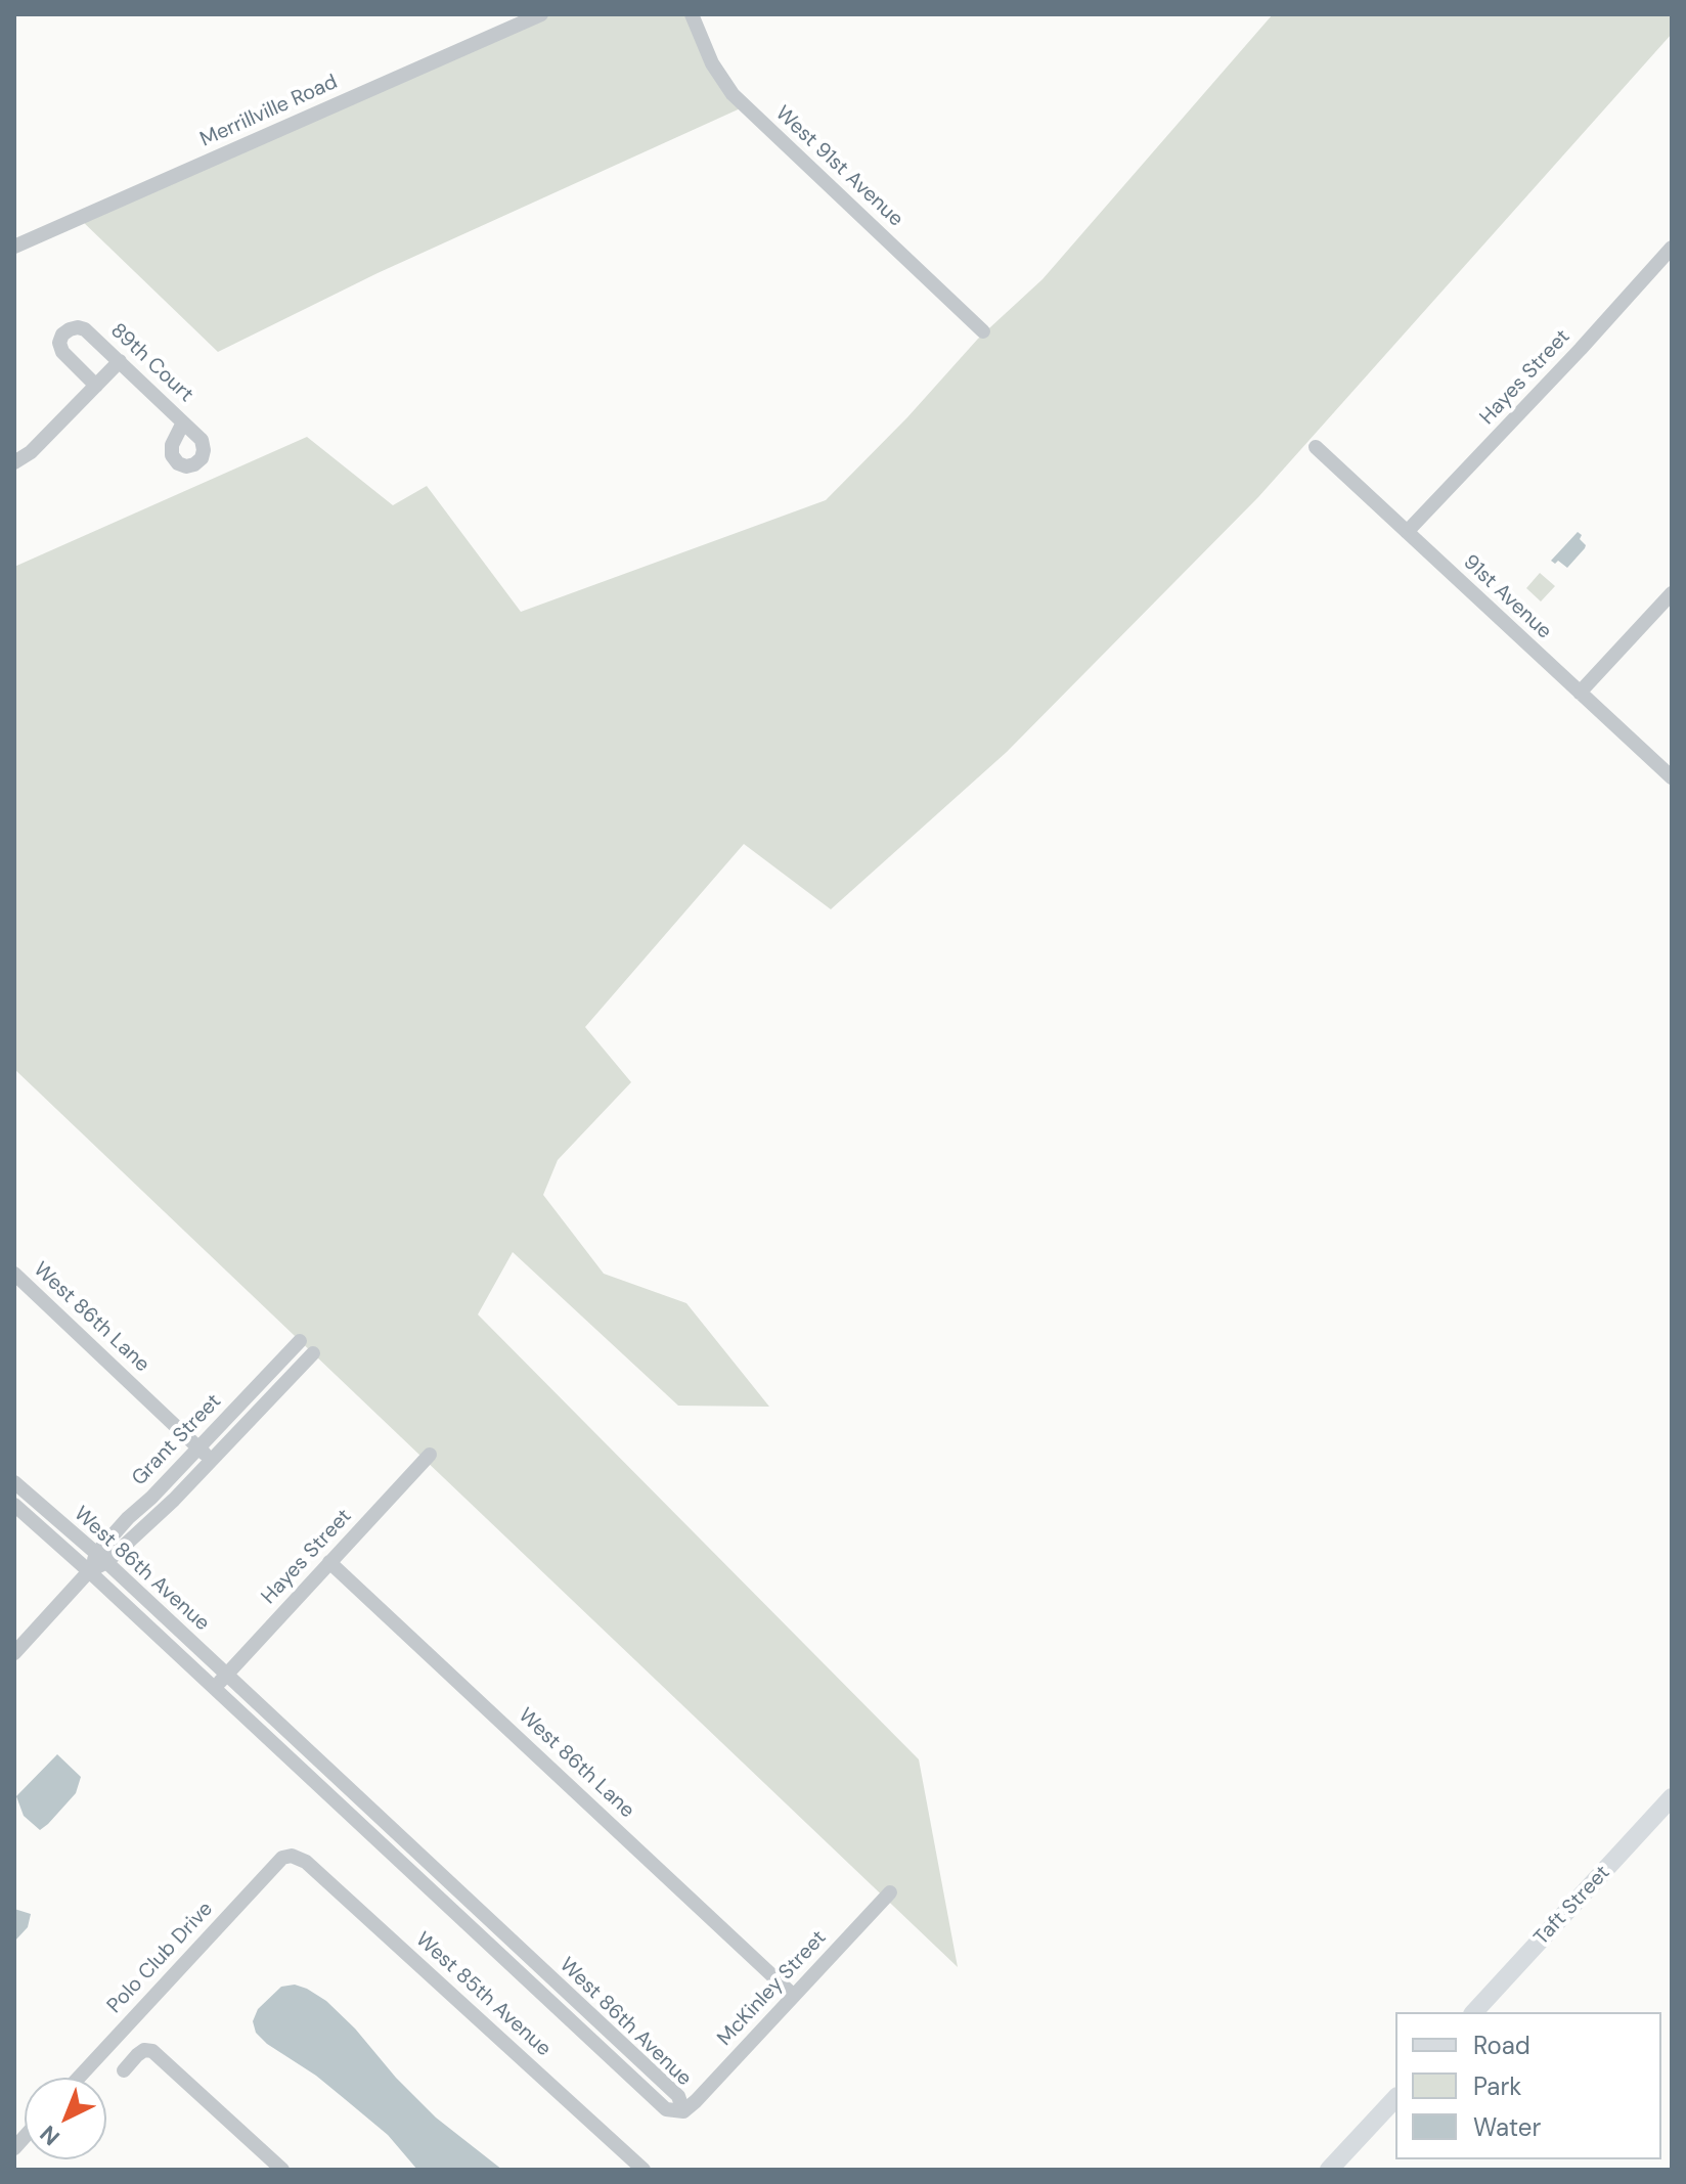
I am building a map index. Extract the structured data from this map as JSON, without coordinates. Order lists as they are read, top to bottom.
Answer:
{
  "streets": {
    "main road": ["Taft Street"],
    "street": [
      "Merrillville Road",
      "West 91st Avenue",
      "89th Court",
      "Hayes Street",
      "91st Avenue",
      "West 86th Lane",
      "Grant Street",
      "West 86th Avenue",
      "Polo Club Drive",
      "McKinley Street",
      "West 85th Avenue"
    ]
  },
  "crossings": [
    ["Hayes Street", "91st Avenue"],
    ["Hayes Street", "West 86th Lane"],
    ["Hayes Street", "West 86th Avenue"],
    ["West 86th Lane", "Grant Street"],
    ["West 86th Lane", "McKinley Street"],
    ["Grant Street", "West 86th Avenue"],
    ["West 86th Avenue", "McKinley Street"],
    ["Polo Club Drive", "West 85th Avenue"]
  ],
  "legend": ["Road", "Park", "Water"],
  "north": "bottom left"
}
